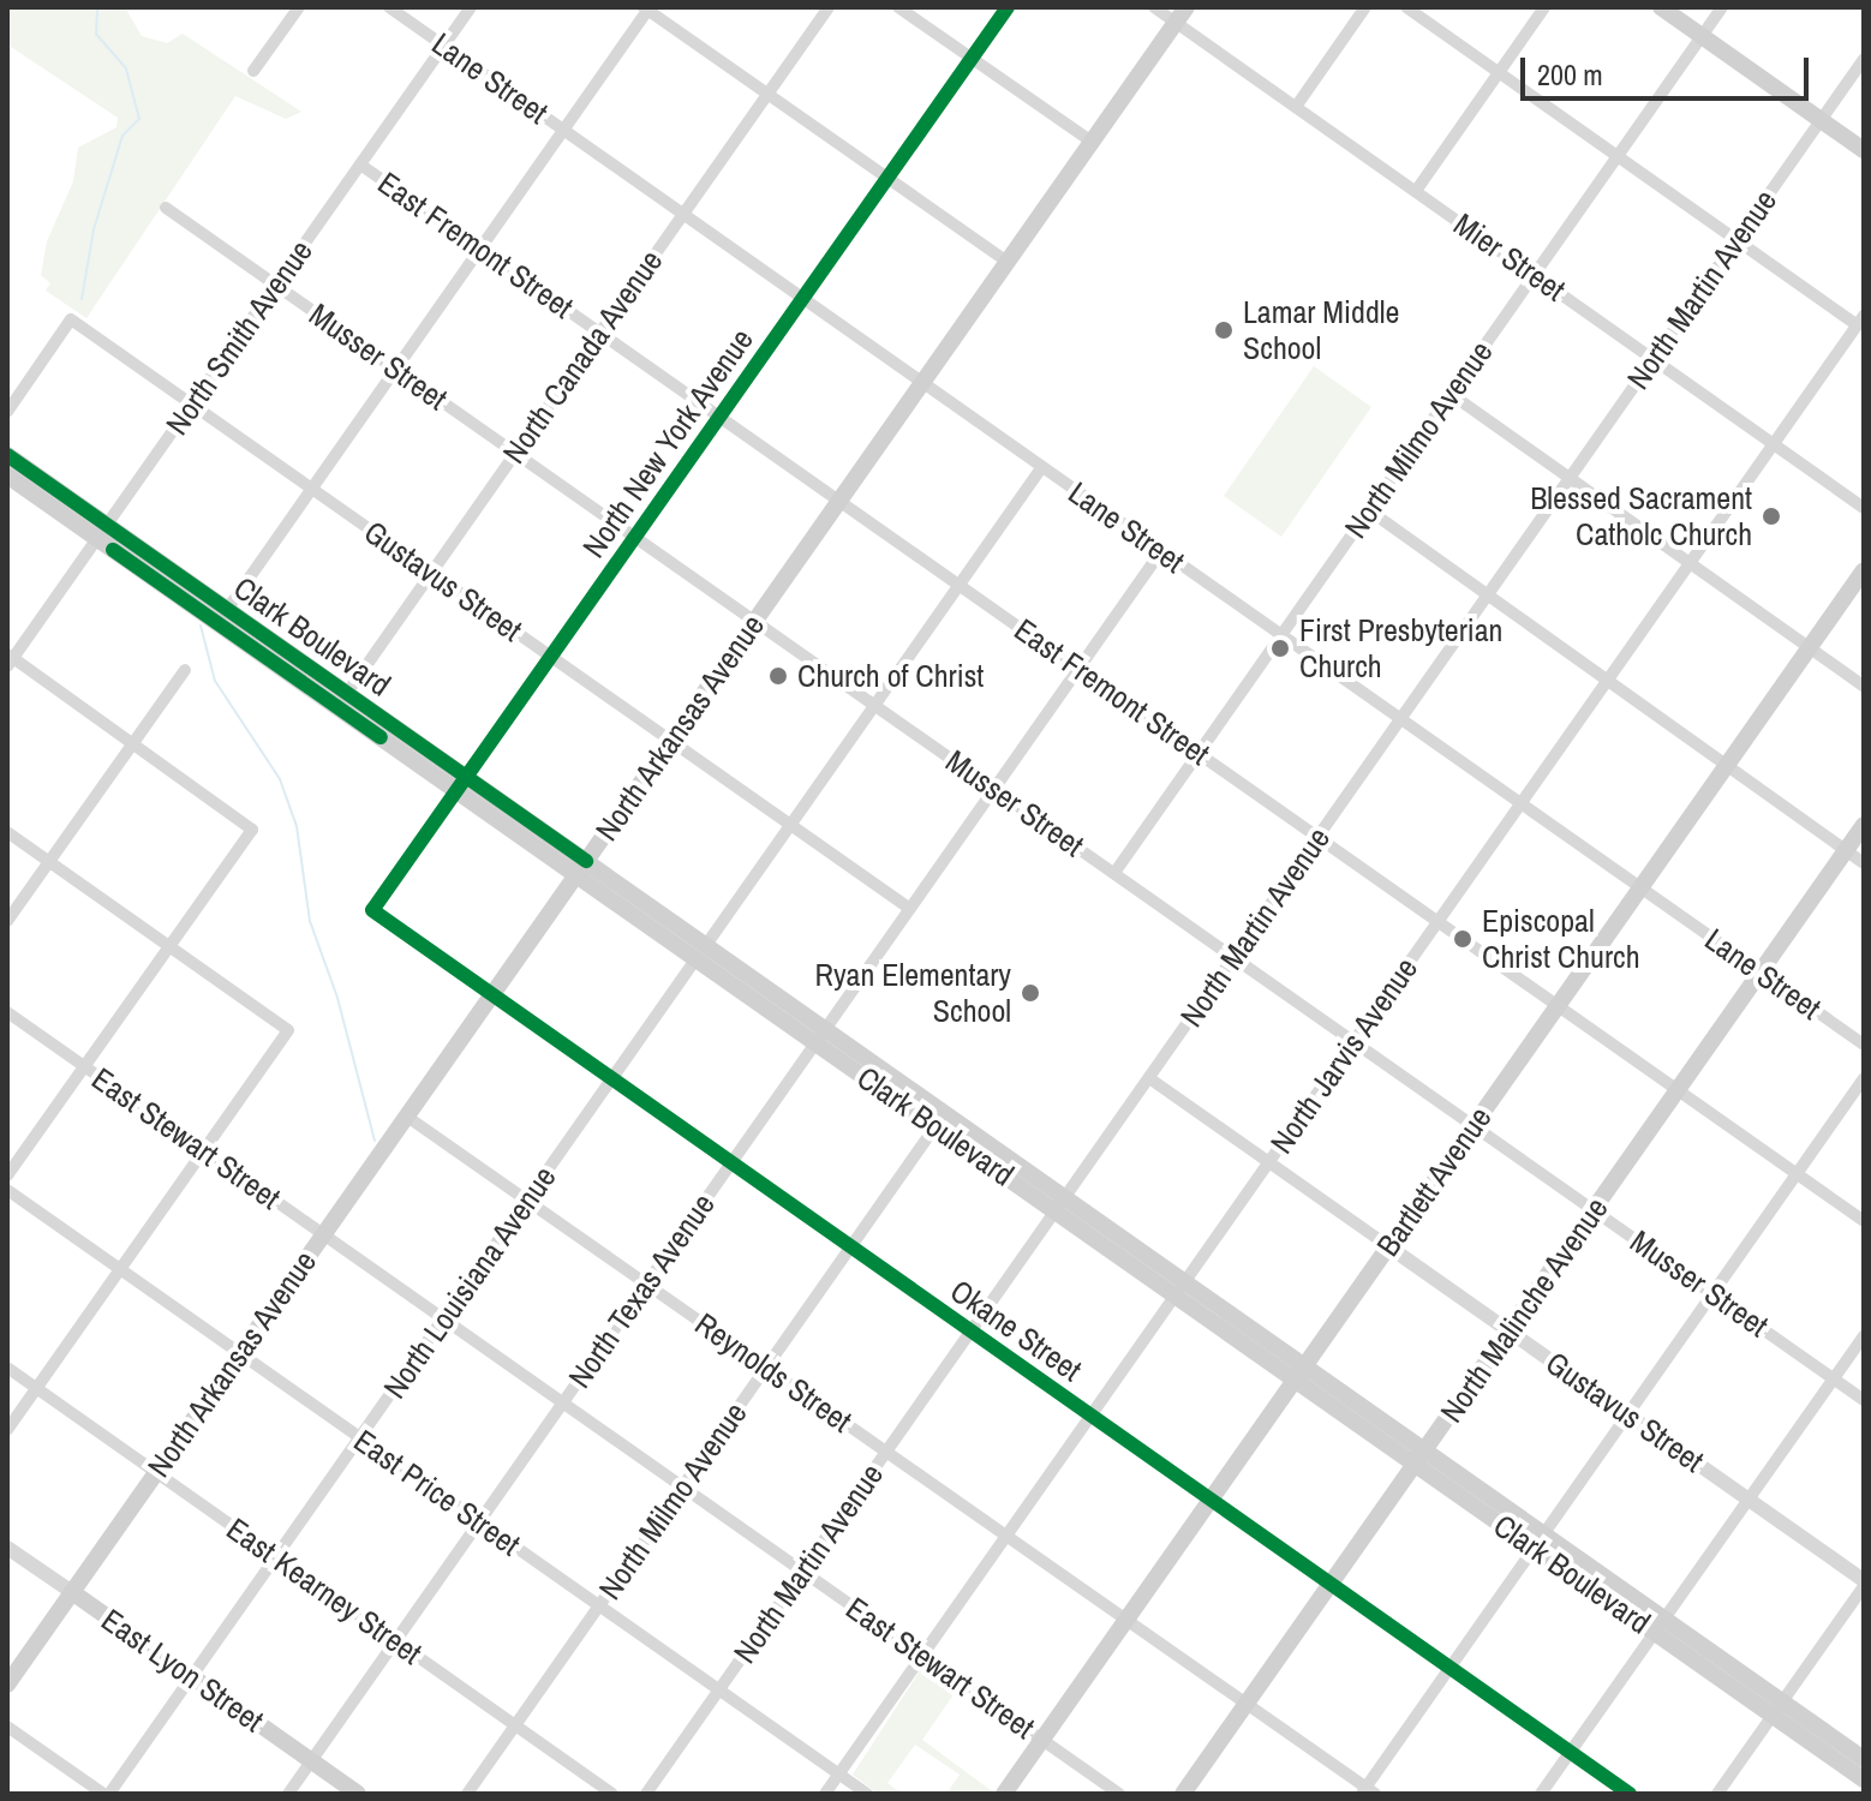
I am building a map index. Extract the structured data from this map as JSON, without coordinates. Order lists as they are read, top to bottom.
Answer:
{
  "streets": {
    "main road": [
      "Clark Boulevard",
      "North Arkansas Avenue",
      "Bartlett Avenue",
      "North Malinche Avenue",
      "East Lyon Street"
    ],
    "street": [
      "Lane Street",
      "East Fremont Street",
      "Mier Street",
      "North Martin Avenue",
      "North Smith Avenue",
      "Musser Street",
      "North Canada Avenue",
      "North Milmo Avenue",
      "North New York Avenue",
      "Gustavus Street",
      "North Jarvis Avenue",
      "East Stewart Street",
      "North Louisiana Avenue",
      "North Texas Avenue",
      "Okane Street",
      "Reynolds Street",
      "East Price Street",
      "East Kearney Street"
    ]
  },
  "crossings": [
    ["Lane Street", "North Martin Avenue"],
    ["Lane Street", "North Smith Avenue"],
    ["Lane Street", "North Canada Avenue"],
    ["Lane Street", "North Milmo Avenue"],
    ["Lane Street", "North New York Avenue"],
    ["Lane Street", "North Arkansas Avenue"],
    ["Lane Street", "North Jarvis Avenue"],
    ["Lane Street", "Bartlett Avenue"],
    ["Lane Street", "North Louisiana Avenue"],
    ["Lane Street", "North Texas Avenue"],
    ["Lane Street", "North Malinche Avenue"],
    ["East Fremont Street", "North Martin Avenue"],
    ["East Fremont Street", "North Smith Avenue"],
    ["East Fremont Street", "North Canada Avenue"],
    ["East Fremont Street", "North Milmo Avenue"],
    ["East Fremont Street", "North New York Avenue"],
    ["East Fremont Street", "North Arkansas Avenue"],
    ["East Fremont Street", "North Jarvis Avenue"],
    ["East Fremont Street", "Bartlett Avenue"],
    ["East Fremont Street", "North Louisiana Avenue"],
    ["East Fremont Street", "North Texas Avenue"],
    ["East Fremont Street", "North Malinche Avenue"],
    ["Mier Street", "North Martin Avenue"],
    ["Mier Street", "North Milmo Avenue"],
    ["Mier Street", "North Arkansas Avenue"],
    ["Mier Street", "North Jarvis Avenue"],
    ["North Martin Avenue", "Musser Street"],
    ["North Martin Avenue", "Gustavus Street"],
    ["North Martin Avenue", "Clark Boulevard"],
    ["North Martin Avenue", "East Stewart Street"],
    ["North Martin Avenue", "Okane Street"],
    ["North Martin Avenue", "Reynolds Street"],
    ["North Martin Avenue", "East Price Street"],
    ["North Smith Avenue", "Musser Street"],
    ["North Smith Avenue", "Gustavus Street"],
    ["North Smith Avenue", "Clark Boulevard"],
    ["Musser Street", "North Canada Avenue"],
    ["Musser Street", "North Milmo Avenue"],
    ["Musser Street", "North New York Avenue"],
    ["Musser Street", "North Arkansas Avenue"],
    ["Musser Street", "North Jarvis Avenue"],
    ["Musser Street", "Bartlett Avenue"],
    ["Musser Street", "North Louisiana Avenue"],
    ["Musser Street", "North Texas Avenue"],
    ["Musser Street", "North Malinche Avenue"],
    ["North Canada Avenue", "Gustavus Street"],
    ["North Canada Avenue", "Clark Boulevard"],
    ["North Milmo Avenue", "Clark Boulevard"],
    ["North Milmo Avenue", "East Stewart Street"],
    ["North Milmo Avenue", "Okane Street"],
    ["North Milmo Avenue", "Reynolds Street"],
    ["North Milmo Avenue", "East Price Street"],
    ["North Milmo Avenue", "East Kearney Street"],
    ["North New York Avenue", "Gustavus Street"],
    ["North New York Avenue", "Clark Boulevard"],
    ["North New York Avenue", "Okane Street"],
    ["Gustavus Street", "North Arkansas Avenue"],
    ["Gustavus Street", "North Jarvis Avenue"],
    ["Gustavus Street", "Bartlett Avenue"],
    ["Gustavus Street", "North Louisiana Avenue"],
    ["Gustavus Street", "North Texas Avenue"],
    ["Gustavus Street", "North Malinche Avenue"],
    ["Clark Boulevard", "North Arkansas Avenue"],
    ["Clark Boulevard", "North Jarvis Avenue"],
    ["Clark Boulevard", "Bartlett Avenue"],
    ["Clark Boulevard", "North Louisiana Avenue"],
    ["Clark Boulevard", "North Texas Avenue"],
    ["Clark Boulevard", "North Malinche Avenue"],
    ["North Arkansas Avenue", "East Stewart Street"],
    ["North Arkansas Avenue", "Okane Street"],
    ["North Arkansas Avenue", "Reynolds Street"],
    ["North Arkansas Avenue", "East Price Street"],
    ["North Arkansas Avenue", "East Kearney Street"],
    ["North Arkansas Avenue", "East Lyon Street"],
    ["North Jarvis Avenue", "East Stewart Street"],
    ["North Jarvis Avenue", "Okane Street"],
    ["North Jarvis Avenue", "Reynolds Street"],
    ["North Jarvis Avenue", "East Price Street"],
    ["East Stewart Street", "Bartlett Avenue"],
    ["East Stewart Street", "North Louisiana Avenue"],
    ["East Stewart Street", "North Texas Avenue"],
    ["Bartlett Avenue", "Okane Street"],
    ["Bartlett Avenue", "Reynolds Street"],
    ["North Louisiana Avenue", "Okane Street"],
    ["North Louisiana Avenue", "Reynolds Street"],
    ["North Louisiana Avenue", "East Price Street"],
    ["North Louisiana Avenue", "East Kearney Street"],
    ["North Louisiana Avenue", "East Lyon Street"],
    ["North Texas Avenue", "Okane Street"],
    ["North Texas Avenue", "Reynolds Street"],
    ["North Texas Avenue", "East Price Street"],
    ["North Texas Avenue", "East Kearney Street"],
    ["North Texas Avenue", "East Lyon Street"],
    ["North Malinche Avenue", "Okane Street"],
    ["North Malinche Avenue", "Reynolds Street"]
  ],
  "places": [
    "Lamar Middle School",
    "Blessed Sacrament Catholc Church",
    "First Presbyterian Church",
    "Church of Christ",
    "Episcopal Christ Church",
    "Ryan Elementary School"
  ],
  "scale_bar": "200 m"
}
